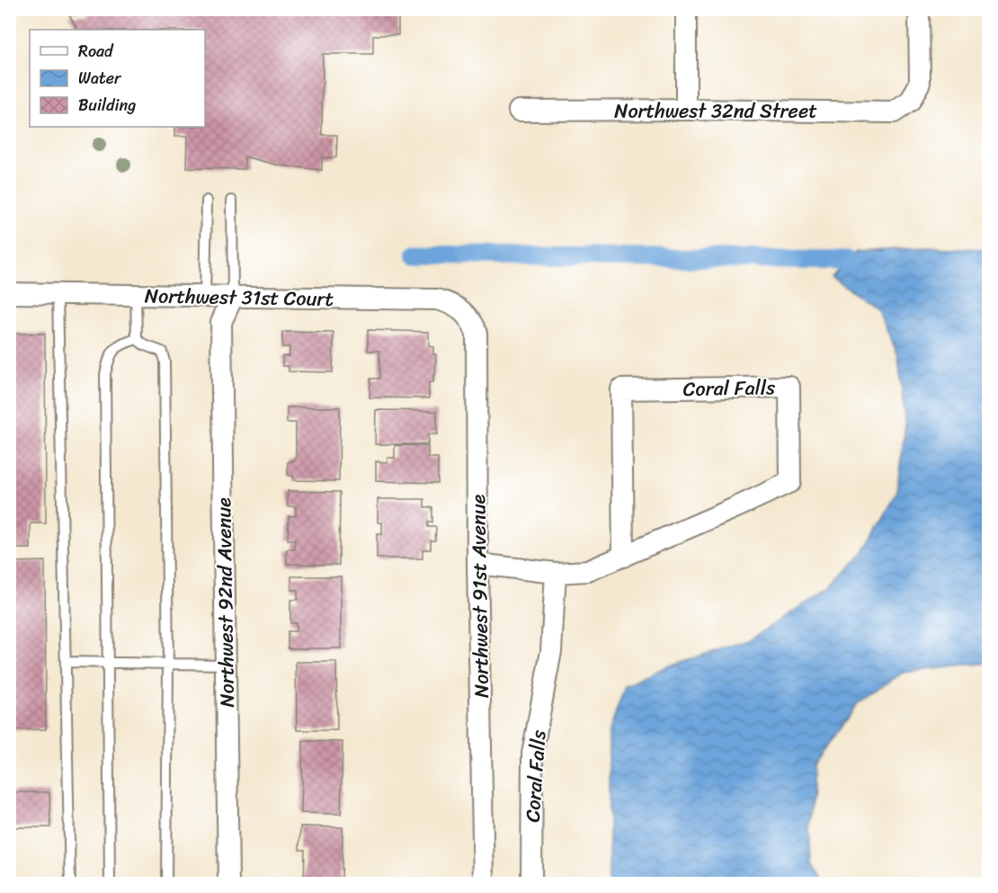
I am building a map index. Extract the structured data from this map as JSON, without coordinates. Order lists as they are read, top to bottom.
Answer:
{
  "streets": {
    "street": [
      "Northwest 32nd Street",
      "Northwest 31st Court",
      "Coral Falls",
      "Northwest 91st Avenue",
      "Northwest 92nd Avenue"
    ]
  },
  "crossings": [
    ["Northwest 31st Court", "Northwest 91st Avenue"],
    ["Northwest 31st Court", "Northwest 92nd Avenue"],
    ["Coral Falls", "Northwest 91st Avenue"]
  ],
  "legend": ["Road", "Water", "Building"]
}
